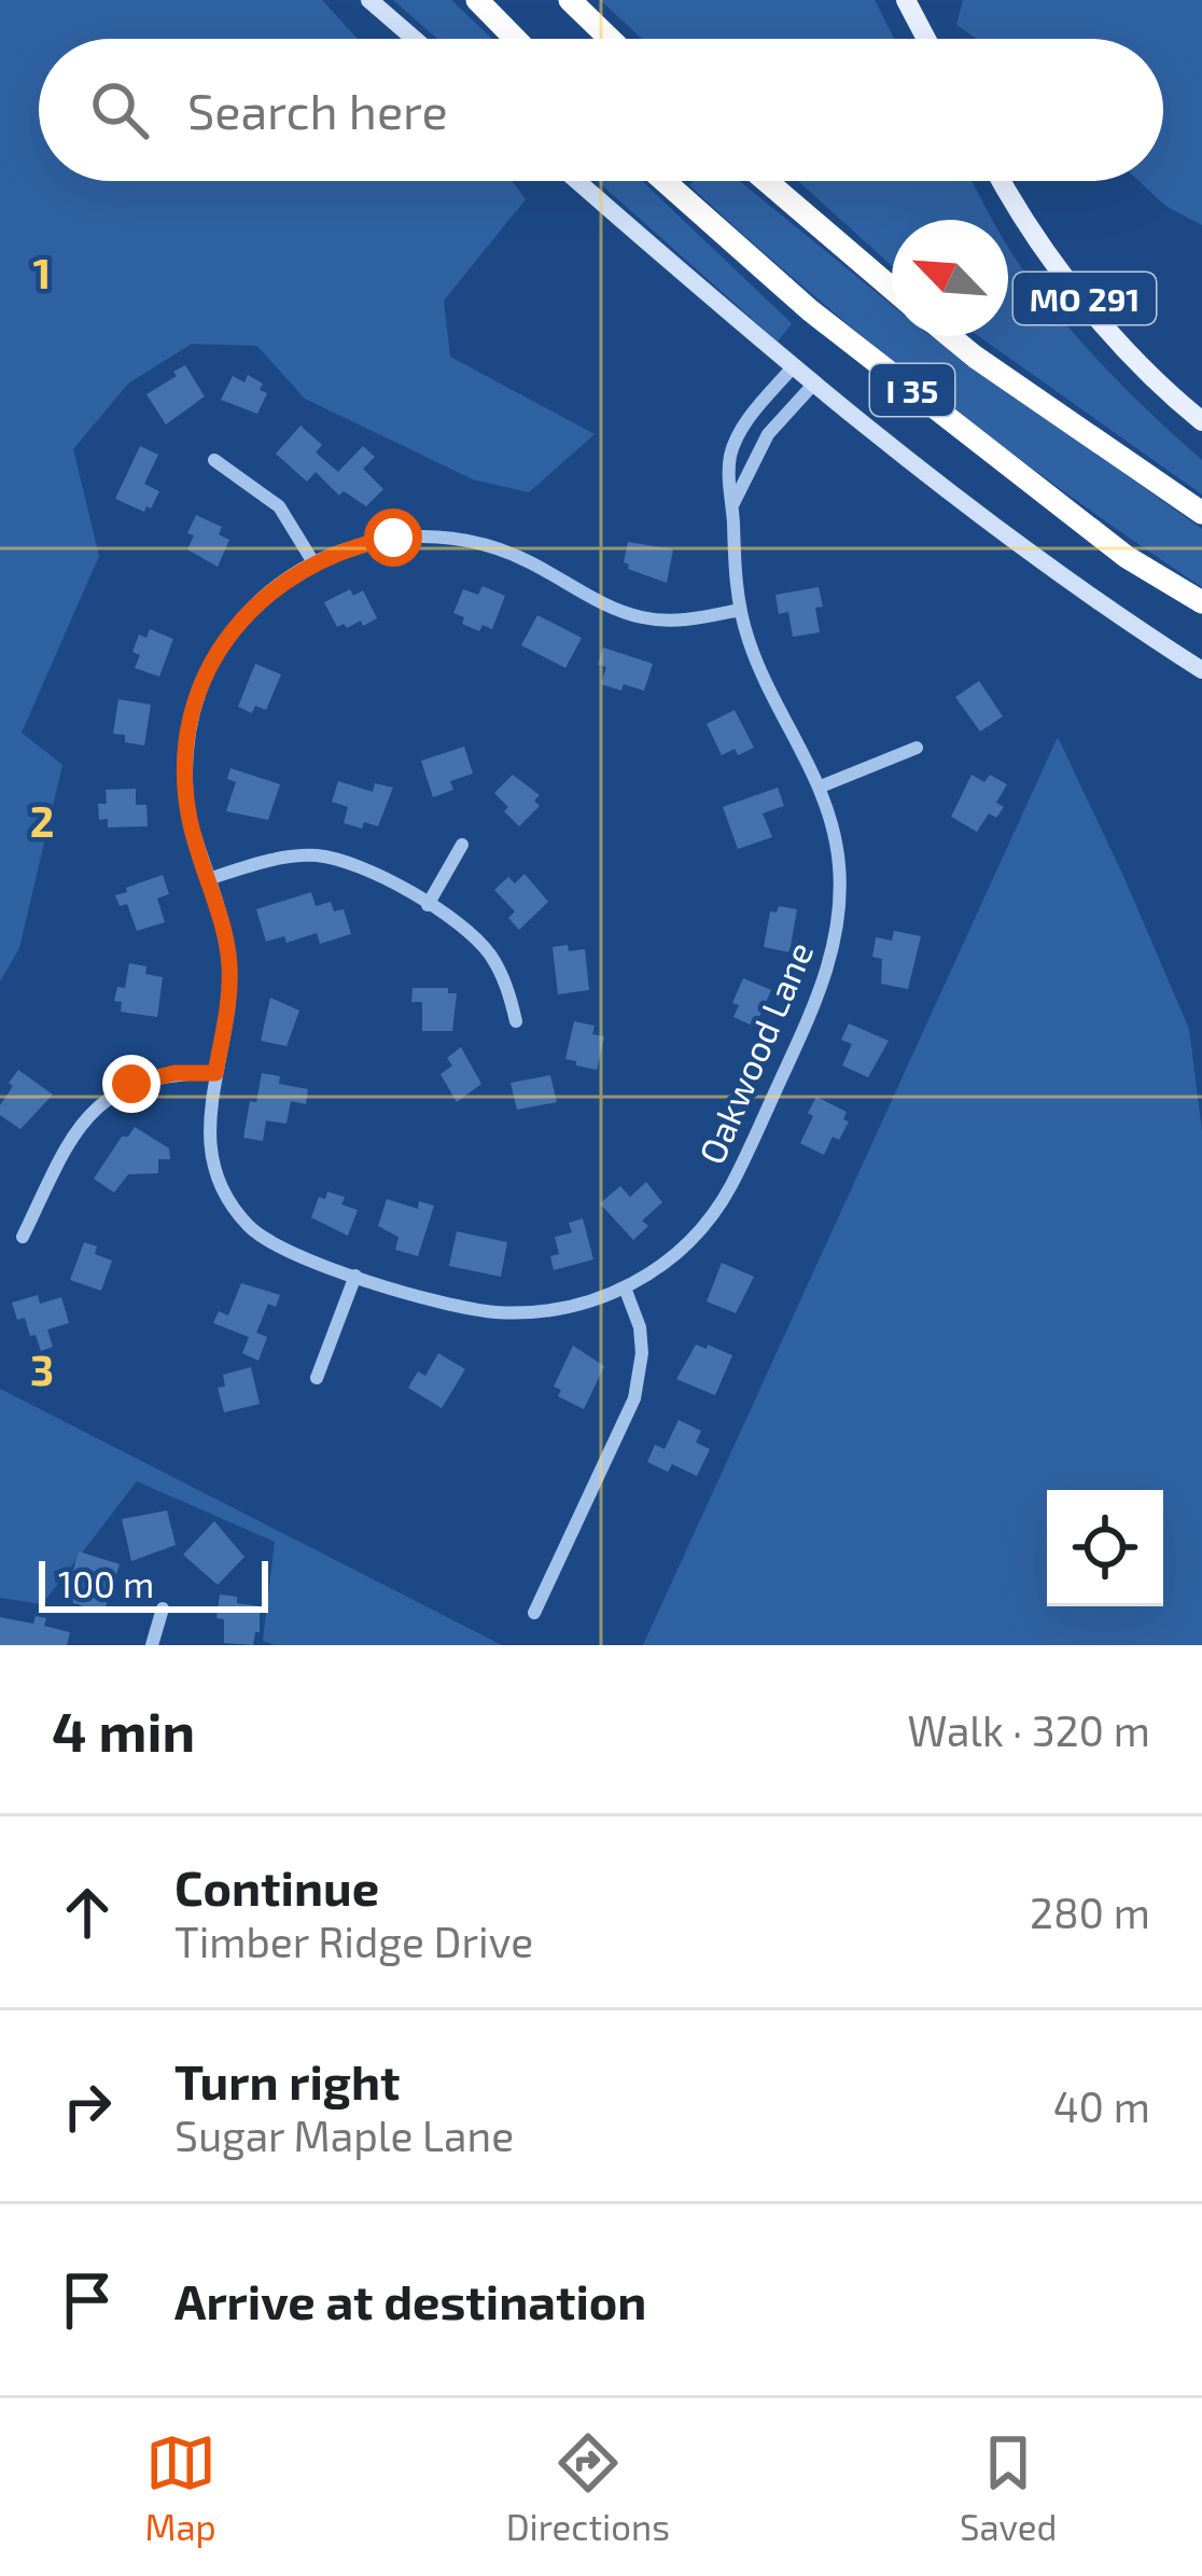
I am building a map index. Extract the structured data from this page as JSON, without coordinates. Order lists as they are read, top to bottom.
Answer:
{
  "streets": {
    "highway": ["I 35"],
    "main road": ["MO 291"],
    "street": ["Oakwood Lane"]
  },
  "scale_bar": "100 m",
  "north": "top left",
  "page": {
    "search": "Search here",
    "scale": "100 m",
    "heading": ["4 min", "Walk · 320 m"],
    "list": [
      ["Continue", "Timber Ridge Drive", "280 m"],
      ["Turn right", "Sugar Maple Lane", "40 m"],
      "Arrive at destination"
    ],
    "nav": ["Map", "Directions", "Saved"]
  },
  "grid": {
    "rows": ["1", "2", "3"]
  }
}
